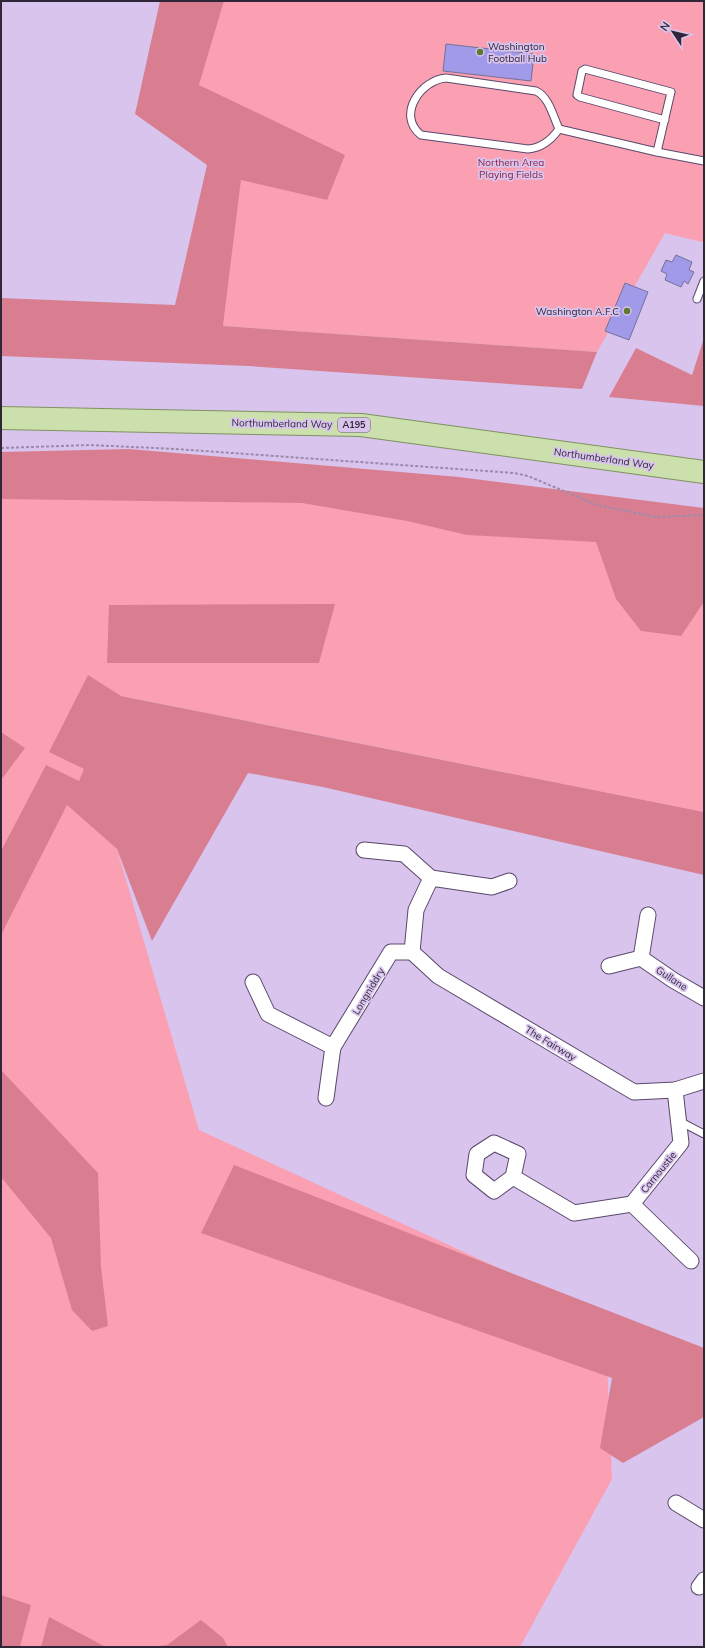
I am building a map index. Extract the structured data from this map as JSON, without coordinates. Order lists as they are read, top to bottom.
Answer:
{
  "streets": {
    "main road": ["Northumberland Way", "A195"],
    "street": [
      "Gullane",
      "Longniddry",
      "The Fairway",
      "Carnoustie"
    ]
  },
  "crossings": [
    ["Longniddry", "The Fairway"],
    ["The Fairway", "Carnoustie"]
  ],
  "parks": ["Northern Area Playing Fields"],
  "places": ["Washington Football Hub", "Washington A.F.C"],
  "north": "top left"
}
